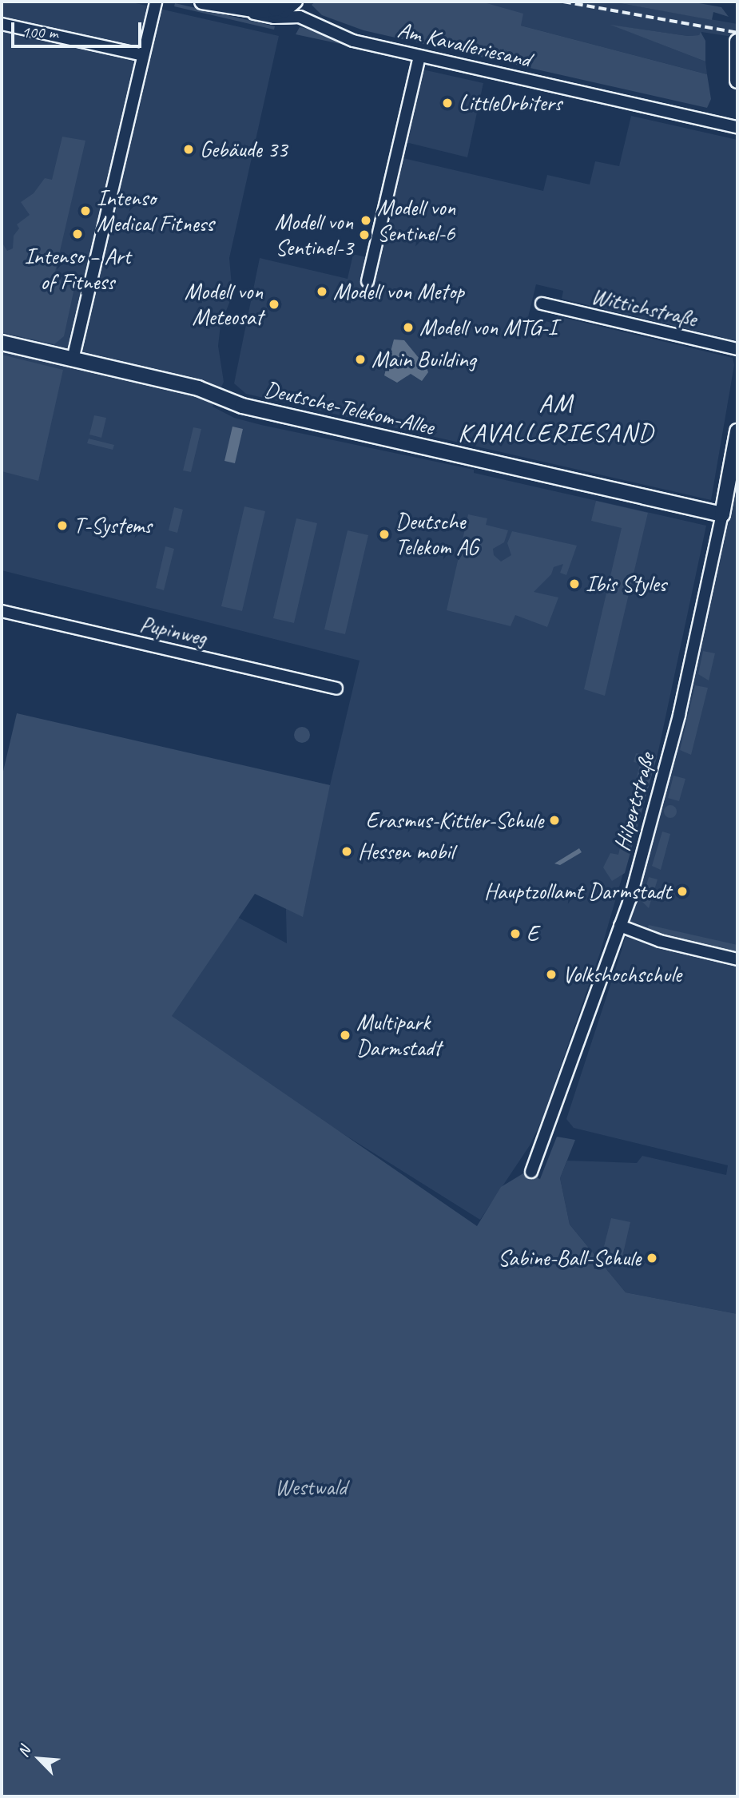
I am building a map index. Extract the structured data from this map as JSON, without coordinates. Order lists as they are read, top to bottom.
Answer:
{
  "streets": {
    "main road": ["Am Kavalleriesand", "Deutsche-Telekom-Allee", "Hilpertstraße"],
    "street": ["Wittichstraße", "Pupinweg"]
  },
  "crossings": [
    ["Deutsche-Telekom-Allee", "Hilpertstraße"]
  ],
  "districts": ["AM KAVALLERIESAND"],
  "parks": ["Westwald"],
  "places": [
    "LittleOrbiters",
    "Gebäude 33",
    "Intenso Medical Fitness",
    "Modell von Sentinel-6",
    "Intenso – Art of Fitness",
    "Modell von Sentinel-3",
    "Modell von Metop",
    "Modell von Meteosat",
    "Modell von MTG-I",
    "Main Building",
    "T-Systems",
    "Deutsche Telekom AG",
    "Ibis Styles",
    "Erasmus-Kittler-Schule",
    "Hessen mobil",
    "Hauptzollamt Darmstadt",
    "E",
    "Volkshochschule",
    "Multipark Darmstadt",
    "Sabine-Ball-Schule"
  ],
  "scale_bar": "100 m",
  "north": "top left"
}
